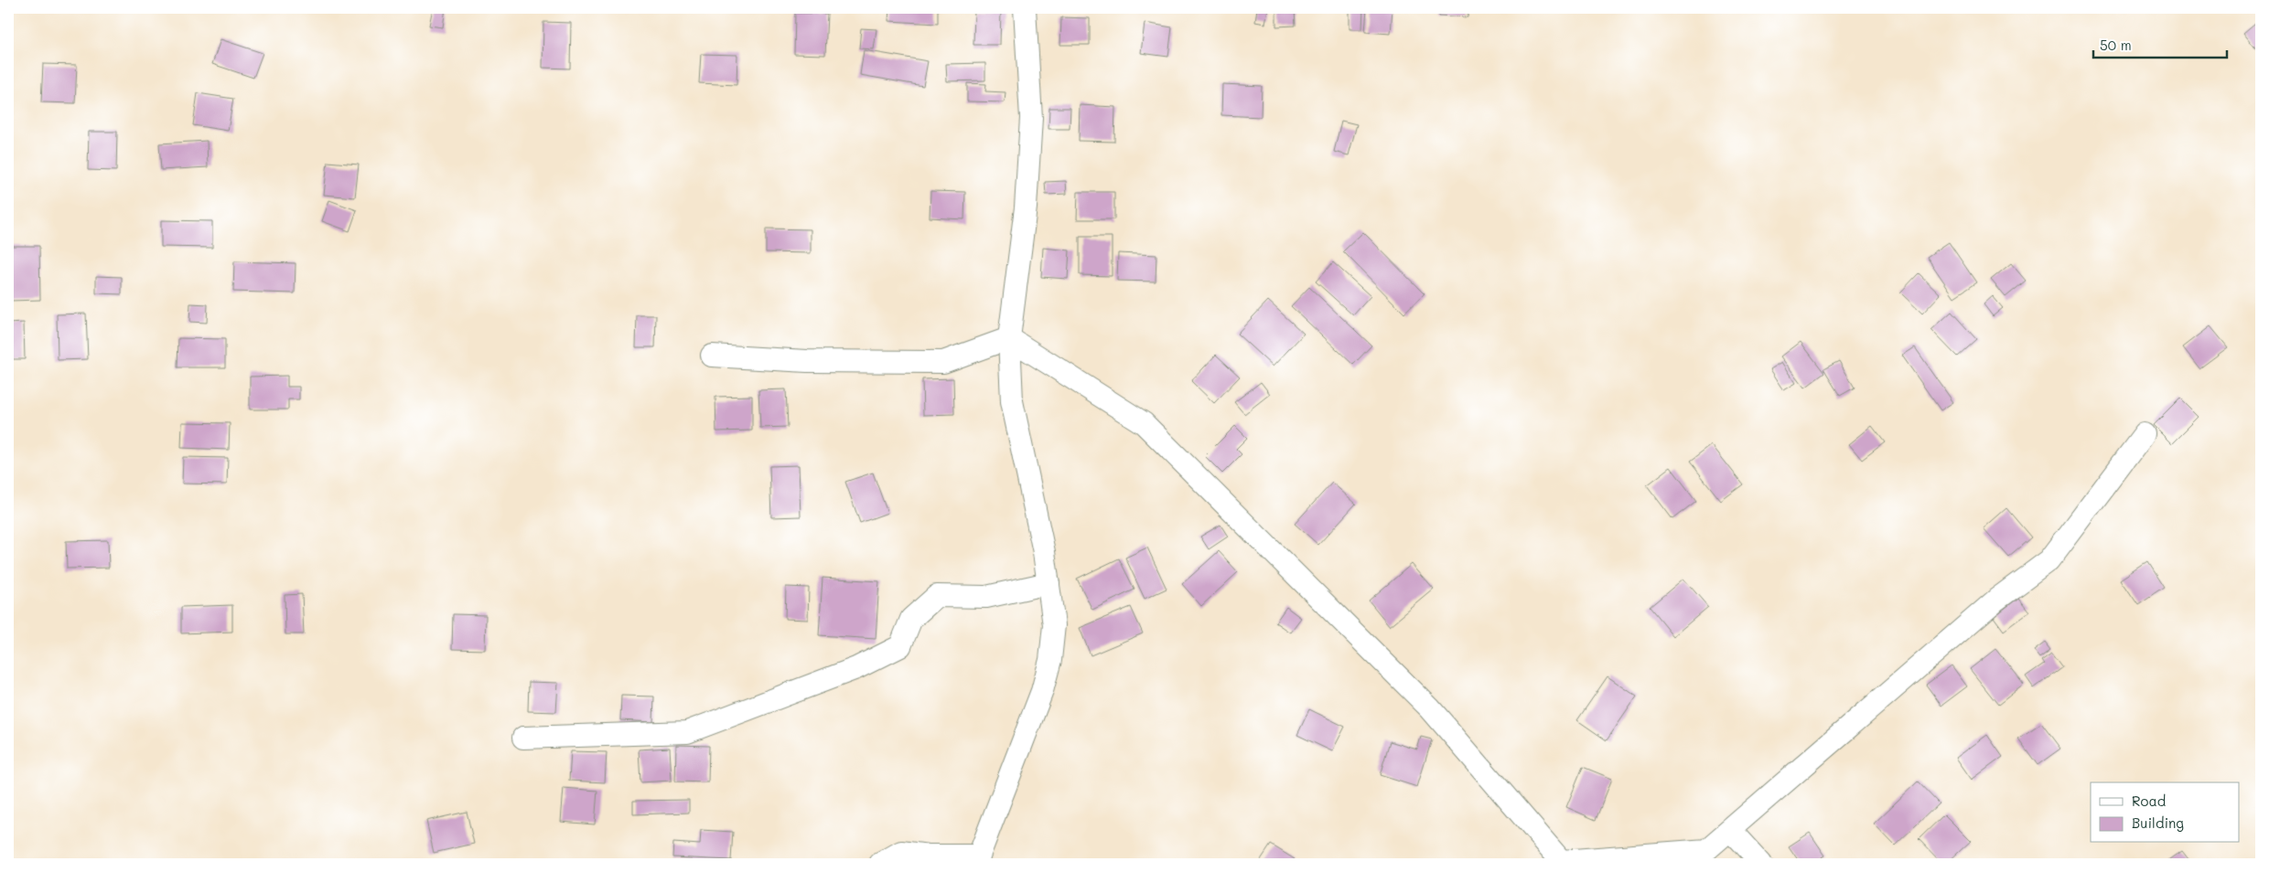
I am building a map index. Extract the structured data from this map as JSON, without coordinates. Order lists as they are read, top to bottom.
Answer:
{
  "legend": ["Road", "Building"],
  "scale_bar": "50 m"
}
